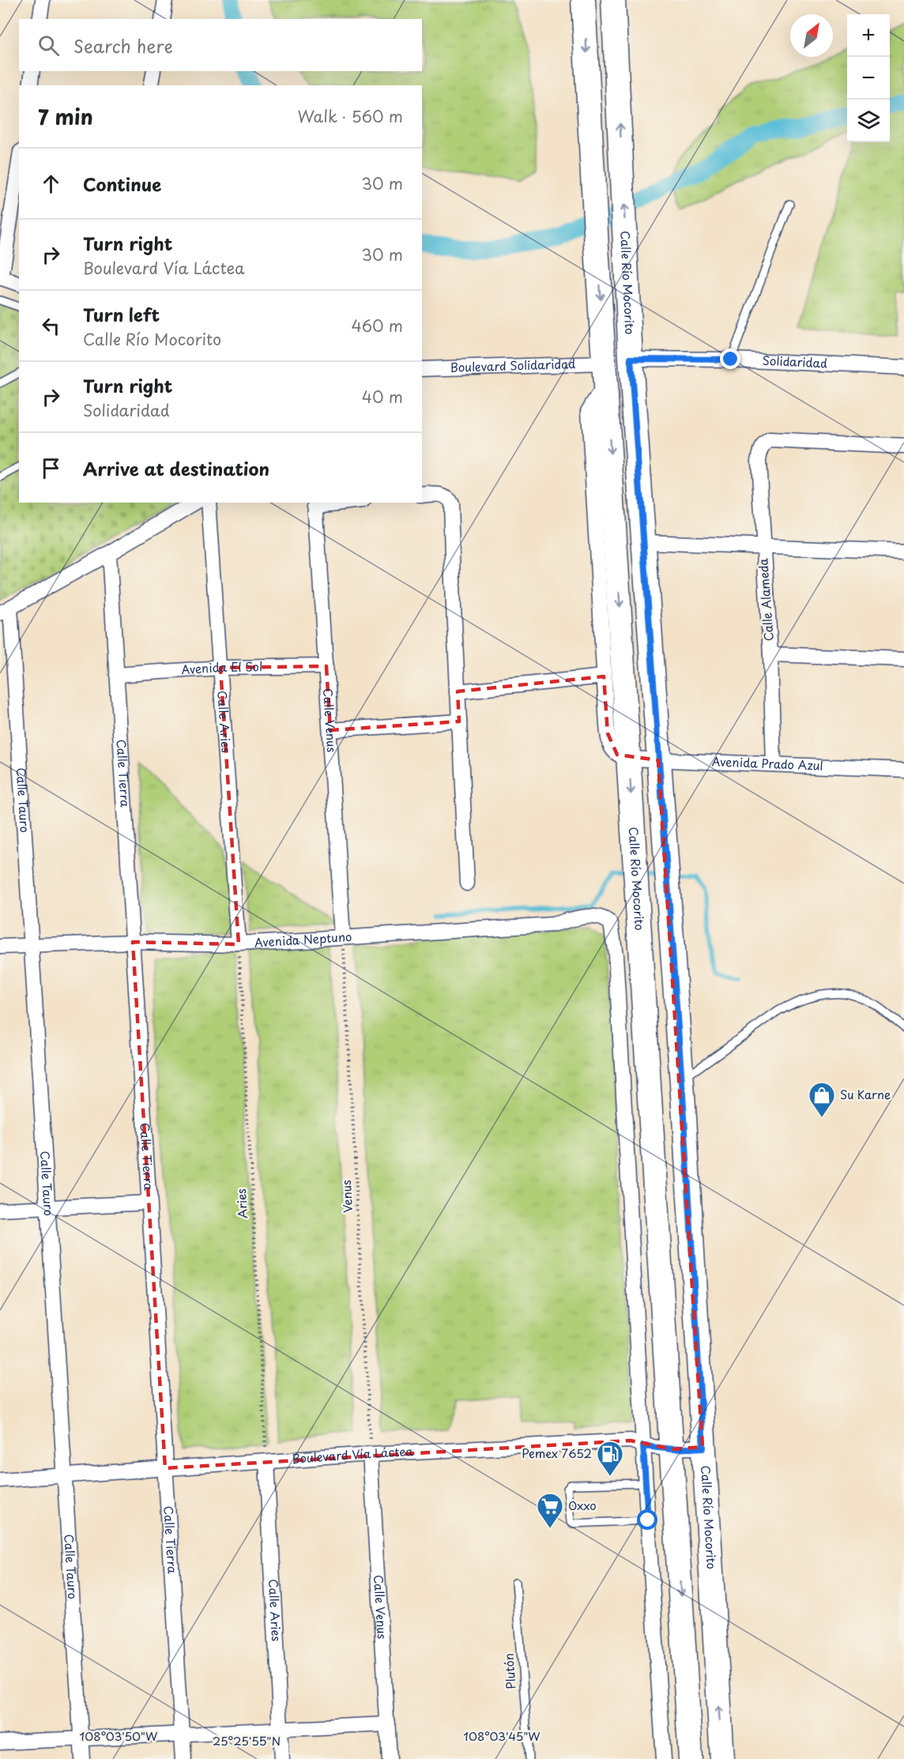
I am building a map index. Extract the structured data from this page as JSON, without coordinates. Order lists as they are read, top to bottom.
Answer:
{
  "streets": {
    "main road": ["Calle Río Mocorito"],
    "street": [
      "Solidaridad",
      "Boulevard Solidaridad",
      "Calle Alameda",
      "Avenida El Sol",
      "Calle Venus",
      "Calle Aries",
      "Avenida Prado Azul",
      "Calle Tierra",
      "Calle Tauro",
      "Avenida Neptuno",
      "Boulevard Vía Láctea"
    ],
    "lane": ["Plutón"],
    "path": ["Venus", "Aries"]
  },
  "crossings": [
    ["Calle Río Mocorito", "Solidaridad"],
    ["Calle Río Mocorito", "Boulevard Solidaridad"],
    ["Calle Río Mocorito", "Avenida Prado Azul"],
    ["Calle Río Mocorito", "Boulevard Vía Láctea"],
    ["Calle Alameda", "Avenida Prado Azul"],
    ["Avenida El Sol", "Calle Venus"],
    ["Avenida El Sol", "Calle Aries"],
    ["Avenida El Sol", "Calle Tierra"],
    ["Calle Venus", "Avenida Neptuno"],
    ["Calle Venus", "Venus"],
    ["Calle Venus", "Boulevard Vía Láctea"],
    ["Calle Aries", "Avenida Neptuno"],
    ["Calle Aries", "Aries"],
    ["Calle Aries", "Boulevard Vía Láctea"],
    ["Calle Tierra", "Avenida Neptuno"],
    ["Calle Tierra", "Boulevard Vía Láctea"],
    ["Calle Tauro", "Avenida Neptuno"],
    ["Calle Tauro", "Boulevard Vía Láctea"],
    ["Avenida Neptuno", "Venus"],
    ["Avenida Neptuno", "Aries"],
    ["Avenida Neptuno", "Boulevard Vía Láctea"],
    ["Venus", "Boulevard Vía Láctea"],
    ["Aries", "Boulevard Vía Láctea"]
  ],
  "places": {
    "shop": ["Su Karne"],
    "fuel station": ["Pemex 7652"],
    "supermarket": ["Oxxo"]
  },
  "north": "top right",
  "page": {
    "map_buttons": ["+", "−"],
    "search": "Search here",
    "heading": ["7 min", "Walk · 560 m"],
    "list": [
      ["Continue", "30 m"],
      ["Turn right", "Boulevard Vía Láctea", "30 m"],
      ["Turn left", "Calle Río Mocorito", "460 m"],
      ["Turn right", "Solidaridad", "40 m"],
      "Arrive at destination"
    ]
  },
  "coordinates": ["108°03'50\"W", "108°03'45\"W", "25°25'55\"N"]
}
